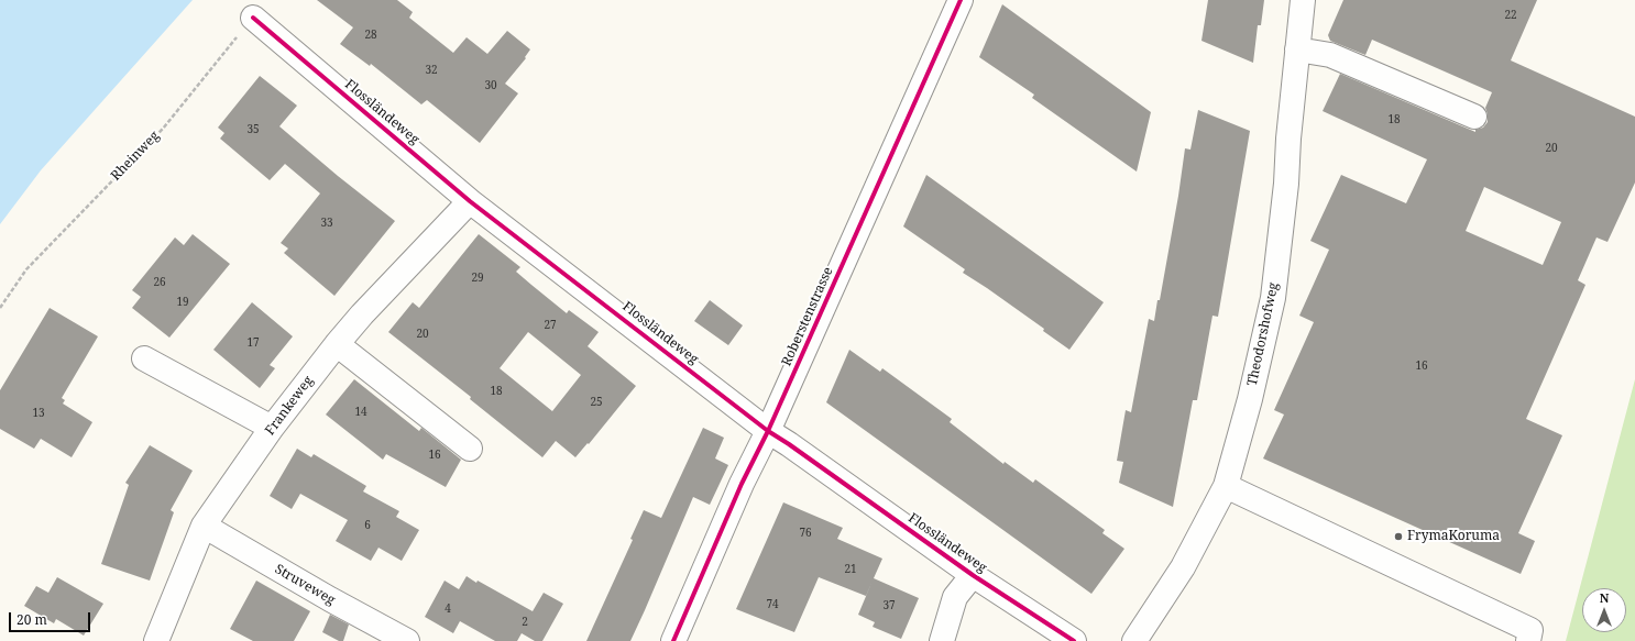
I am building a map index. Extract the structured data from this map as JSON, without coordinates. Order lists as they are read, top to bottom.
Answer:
{
  "streets": {
    "street": [
      "Flossländeweg",
      "Roberstenstrasse",
      "Theodorshofweg",
      "Frankeweg",
      "Struveweg"
    ],
    "path": ["Rheinweg"]
  },
  "crossings": [
    ["Flossländeweg", "Rheinweg"],
    ["Flossländeweg", "Roberstenstrasse"],
    ["Flossländeweg", "Frankeweg"],
    ["Frankeweg", "Struveweg"]
  ],
  "places": ["FrymaKoruma"],
  "house_numbers": [
    "22",
    "28",
    "32",
    "30",
    "18",
    "35",
    "20",
    "33",
    "29",
    "26",
    "19",
    "27",
    "20",
    "17",
    "16",
    "18",
    "25",
    "14",
    "13",
    "16",
    "6",
    "76",
    "21",
    "74",
    "37",
    "4",
    "2"
  ],
  "scale_bar": "20 m",
  "north": "top"
}
